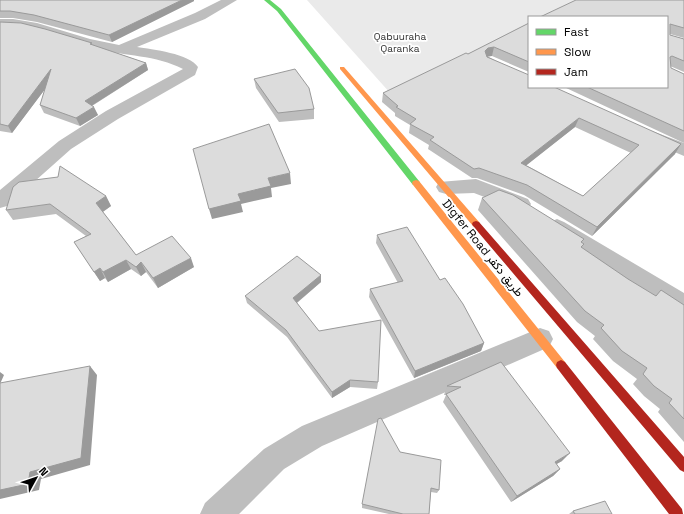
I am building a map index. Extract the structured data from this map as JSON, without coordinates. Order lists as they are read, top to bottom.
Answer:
{
  "streets": {
    "street": ["Digfer Road طريق دكفر"]
  },
  "parks": ["Qabuuraha Qaranka"],
  "legend": ["Fast", "Slow", "Jam"],
  "north": "top right"
}
